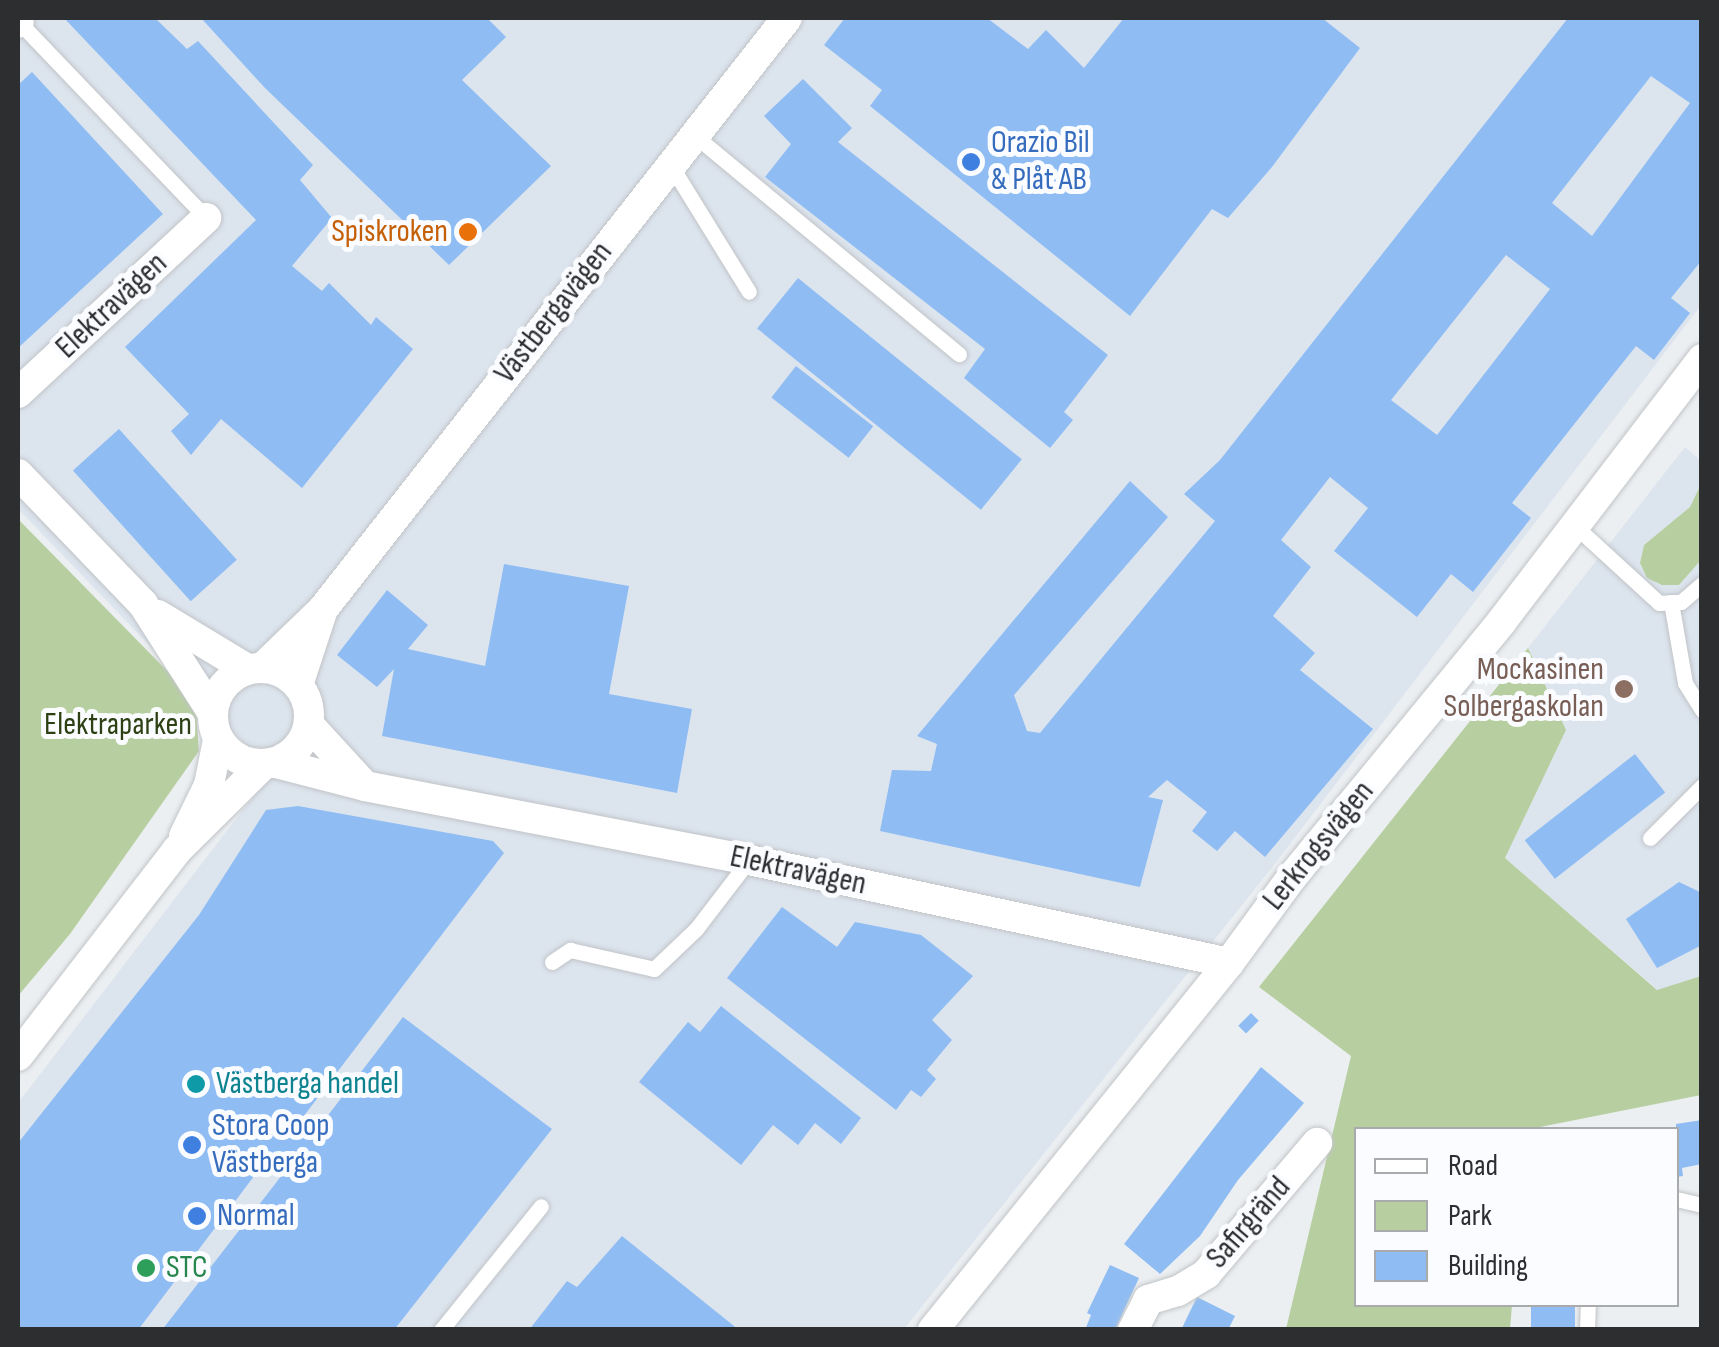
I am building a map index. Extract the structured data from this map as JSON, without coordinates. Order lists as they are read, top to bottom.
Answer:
{
  "streets": {
    "street": [
      "Elektravägen",
      "Västbergavägen",
      "Lerkrogsvägen",
      "Safirgränd"
    ]
  },
  "crossings": [
    ["Elektravägen", "Västbergavägen"],
    ["Elektravägen", "Lerkrogsvägen"]
  ],
  "parks": ["Elektraparken"],
  "places": [
    "Orazio Bil & Plåt AB",
    "Spiskroken",
    "Mockasinen Solbergaskolan",
    "Västberga handel",
    "Stora Coop Västberga",
    "Normal",
    "STC"
  ],
  "legend": ["Road", "Park", "Building"]
}
